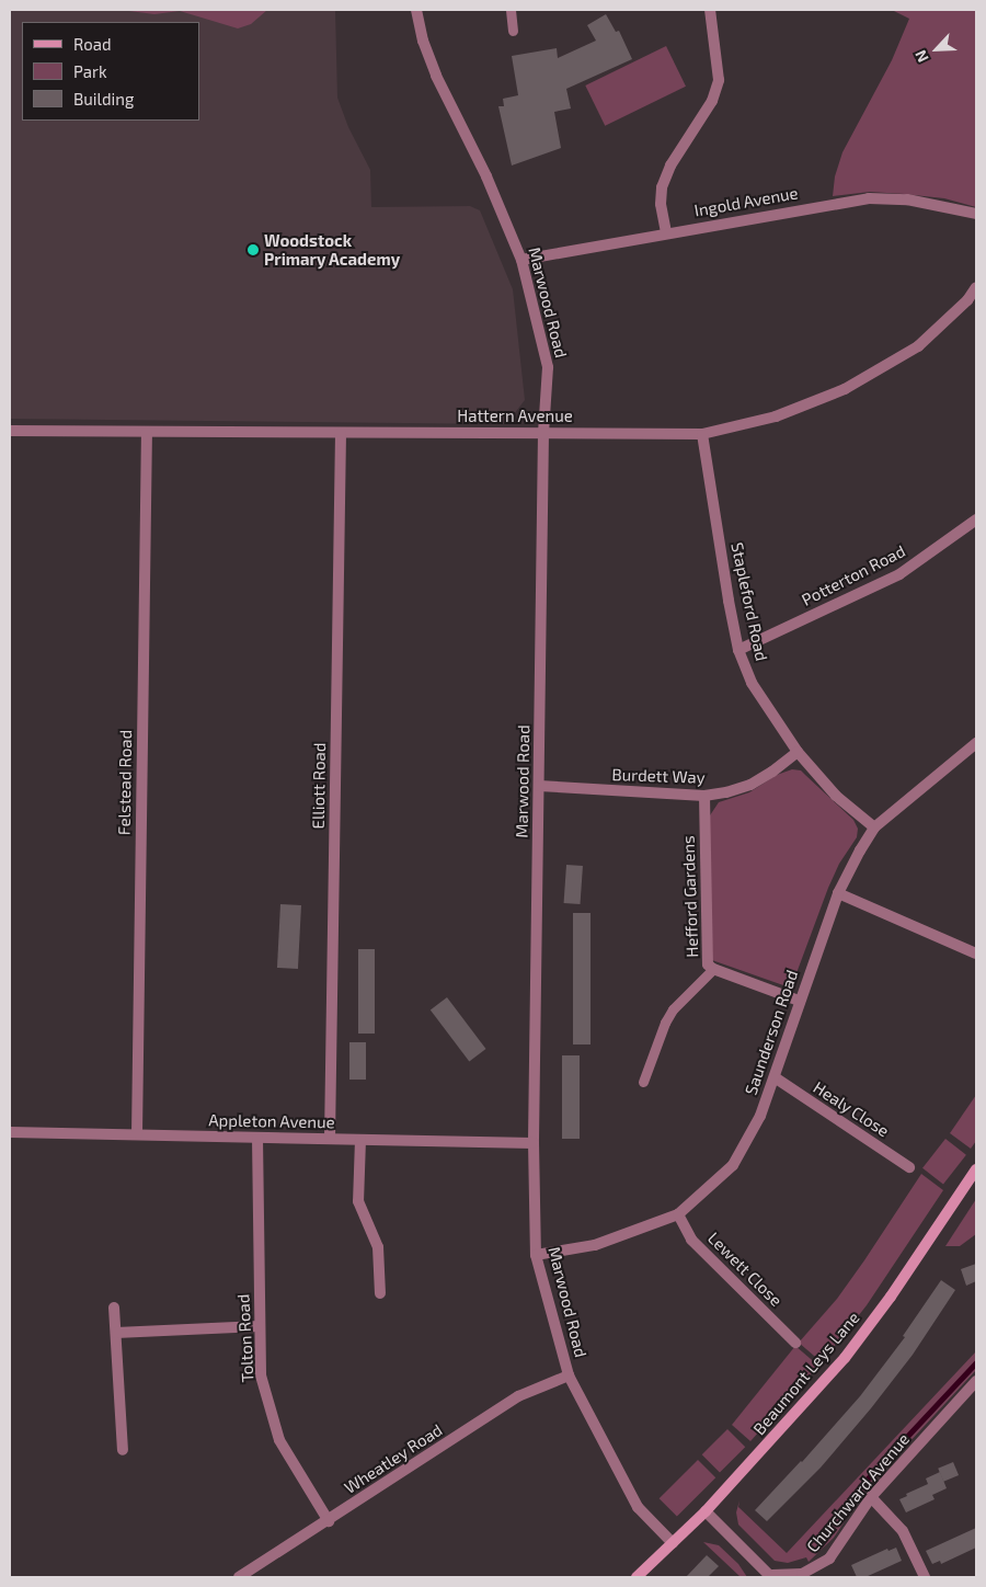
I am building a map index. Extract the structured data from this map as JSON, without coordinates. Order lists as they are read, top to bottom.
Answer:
{
  "streets": {
    "street": [
      "Ingold Avenue",
      "Marwood Road",
      "Hattern Avenue",
      "Potterton Road",
      "Stapleford Road",
      "Burdett Way",
      "Felstead Road",
      "Elliott Road",
      "Hefford Gardens",
      "Saunderson Road",
      "Healy Close",
      "Appleton Avenue",
      "Lewett Close",
      "Tolton Road",
      "Beaumont Leys Lane",
      "Wheatley Road",
      "Churchward Avenue"
    ]
  },
  "crossings": [
    ["Ingold Avenue", "Marwood Road"],
    ["Marwood Road", "Hattern Avenue"],
    ["Marwood Road", "Burdett Way"],
    ["Marwood Road", "Saunderson Road"],
    ["Marwood Road", "Appleton Avenue"],
    ["Marwood Road", "Beaumont Leys Lane"],
    ["Marwood Road", "Wheatley Road"],
    ["Hattern Avenue", "Stapleford Road"],
    ["Hattern Avenue", "Felstead Road"],
    ["Hattern Avenue", "Elliott Road"],
    ["Potterton Road", "Stapleford Road"],
    ["Stapleford Road", "Burdett Way"],
    ["Stapleford Road", "Saunderson Road"],
    ["Burdett Way", "Hefford Gardens"],
    ["Felstead Road", "Appleton Avenue"],
    ["Elliott Road", "Appleton Avenue"],
    ["Hefford Gardens", "Saunderson Road"],
    ["Saunderson Road", "Healy Close"],
    ["Saunderson Road", "Lewett Close"],
    ["Appleton Avenue", "Tolton Road"],
    ["Tolton Road", "Wheatley Road"]
  ],
  "places": ["Woodstock Primary Academy"],
  "legend": ["Road", "Park", "Building"],
  "north": "bottom left"
}
